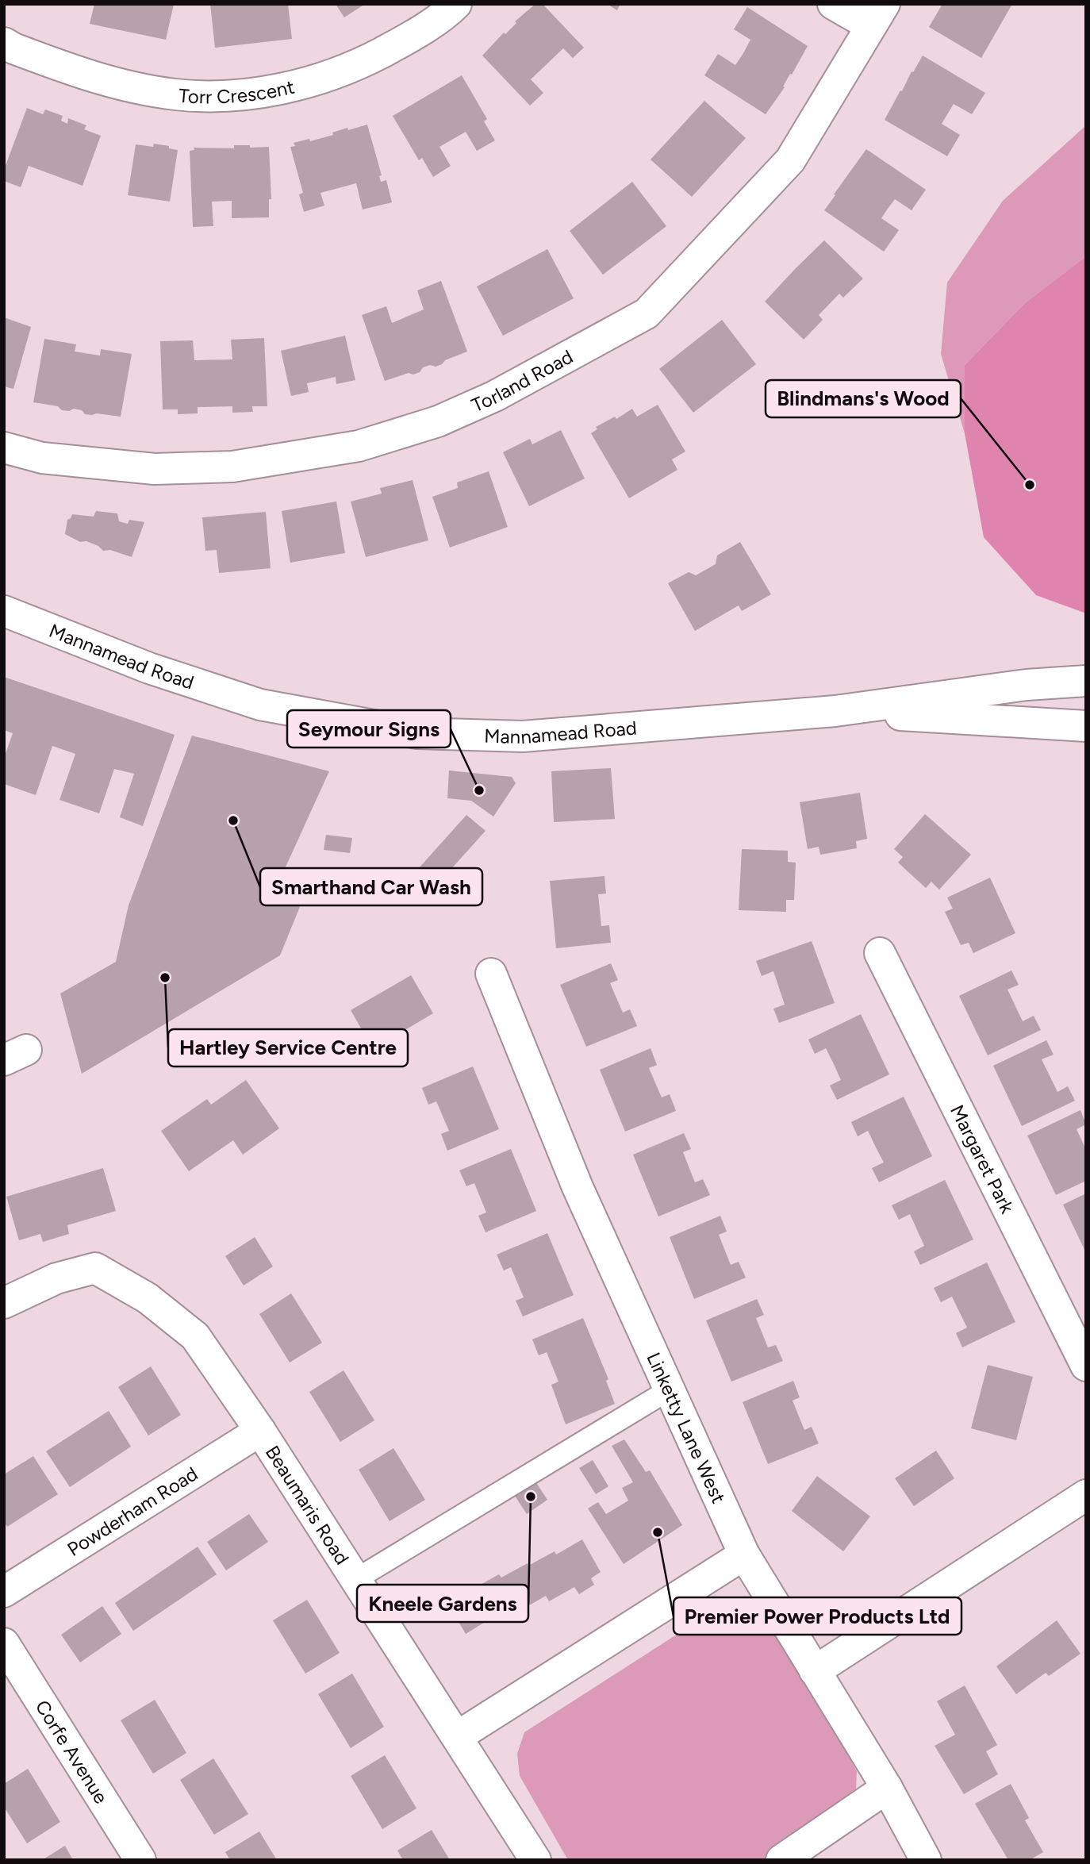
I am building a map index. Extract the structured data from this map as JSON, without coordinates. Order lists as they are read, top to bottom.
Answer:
{
  "streets": {
    "street": [
      "Torr Crescent",
      "Torland Road",
      "Mannamead Road",
      "Margaret Park",
      "Linketty Lane West",
      "Beaumaris Road",
      "Powderham Road",
      "Corfe Avenue"
    ]
  },
  "crossings": [
    ["Beaumaris Road", "Powderham Road"]
  ],
  "places": [
    "Blindmans's Wood",
    "Seymour Signs",
    "Smarthand Car Wash",
    "Hartley Service Centre",
    "Kneele Gardens",
    "Premier Power Products Ltd"
  ]
}
